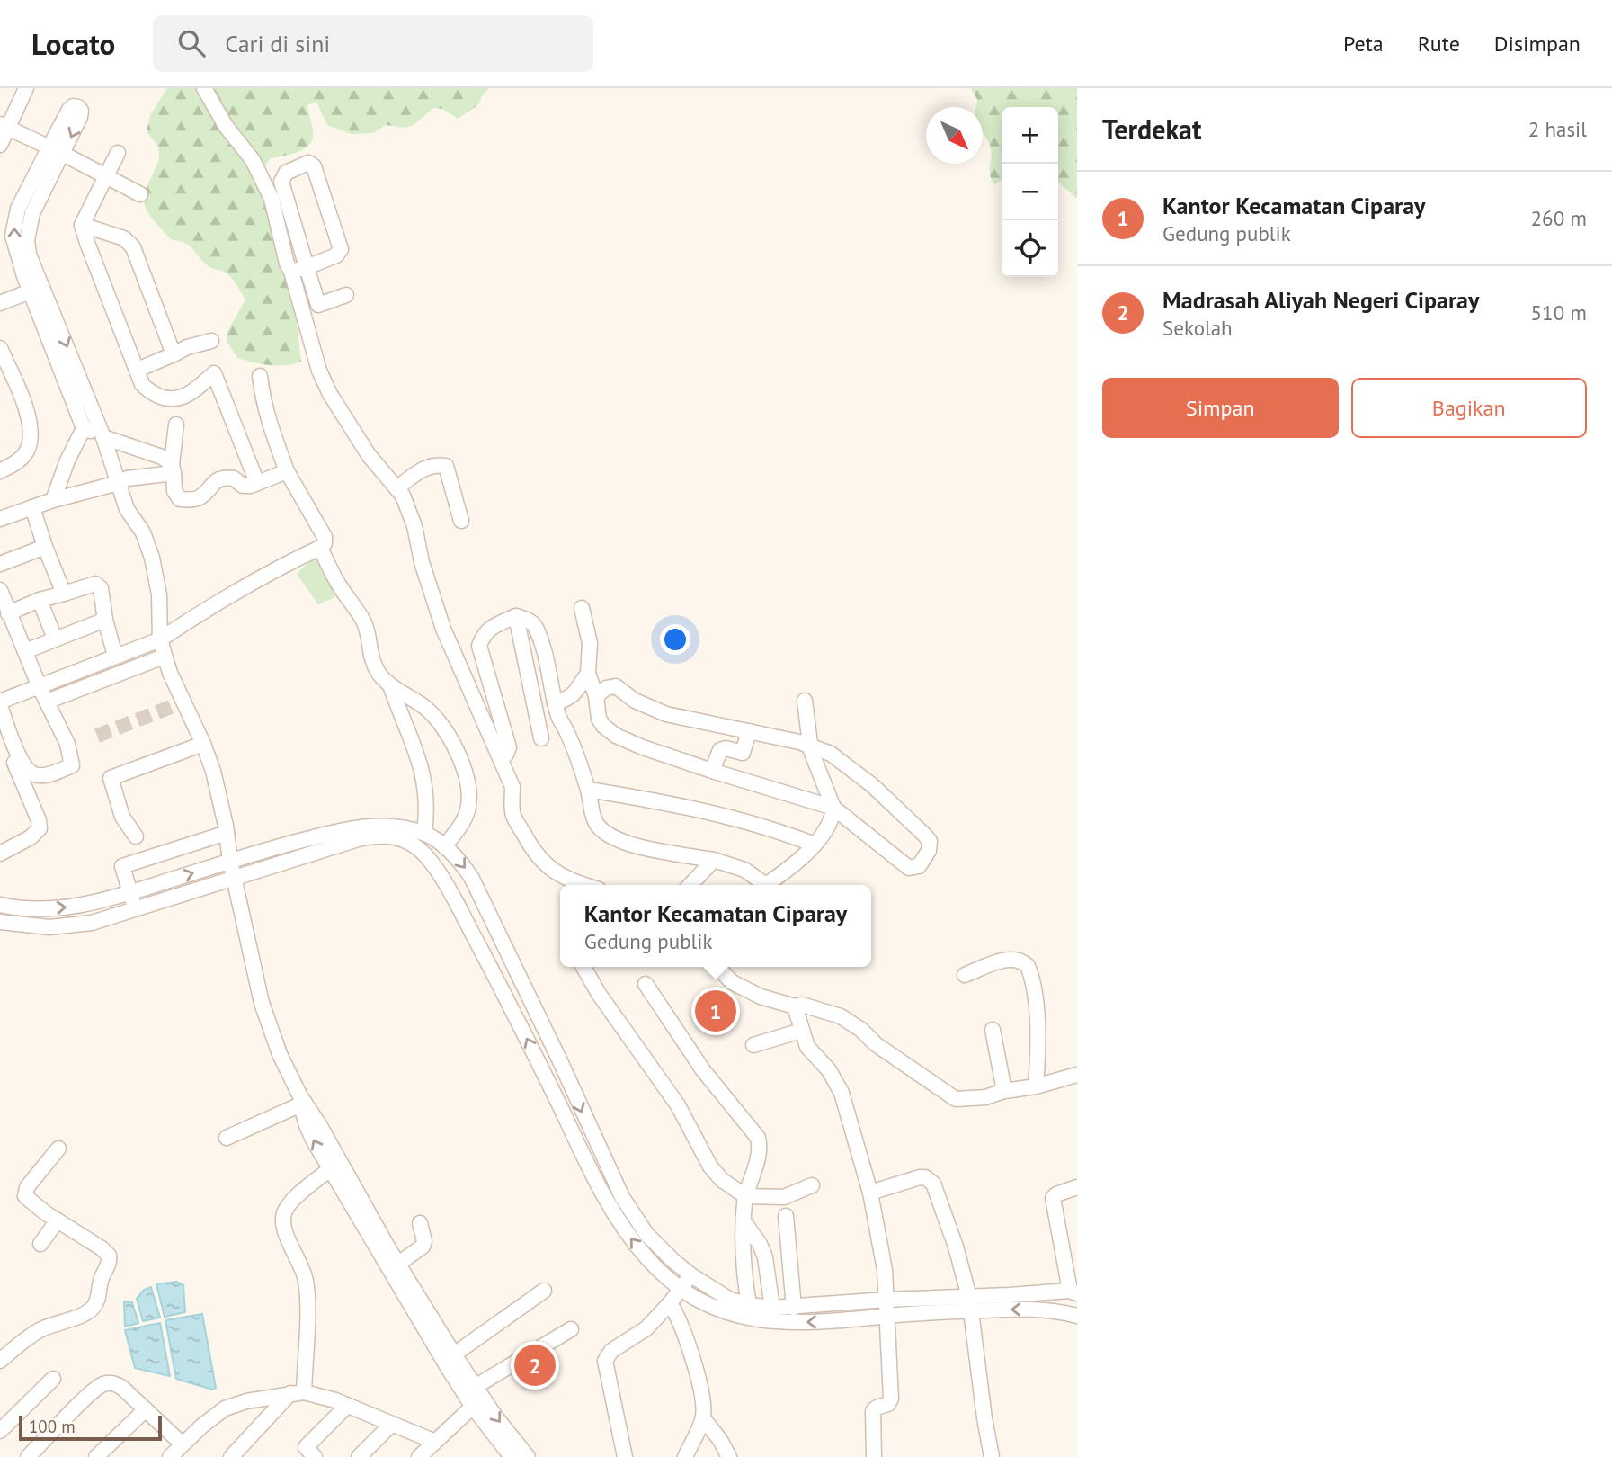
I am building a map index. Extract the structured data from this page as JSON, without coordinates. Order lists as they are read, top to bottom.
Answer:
{
  "scale_bar": "100 m",
  "north": "bottom right",
  "page": {
    "header": "Locato",
    "search": "Cari di sini",
    "nav": ["Peta", "Rute", "Disimpan"],
    "heading": ["Terdekat", "2 hasil"],
    "map_buttons": ["+", "−"],
    "list": [
      {
        "mark": "1",
        "name": "Kantor Kecamatan Ciparay",
        "note": "Gedung publik",
        "value": "260 m"
      },
      {
        "mark": "2",
        "name": "Madrasah Aliyah Negeri Ciparay",
        "note": "Sekolah",
        "value": "510 m"
      }
    ],
    "buttons": ["Simpan", "Bagikan"],
    "popup": ["Kantor Kecamatan Ciparay", "Gedung publik"],
    "pins": ["1", "2"],
    "scale": "100 m"
  }
}
